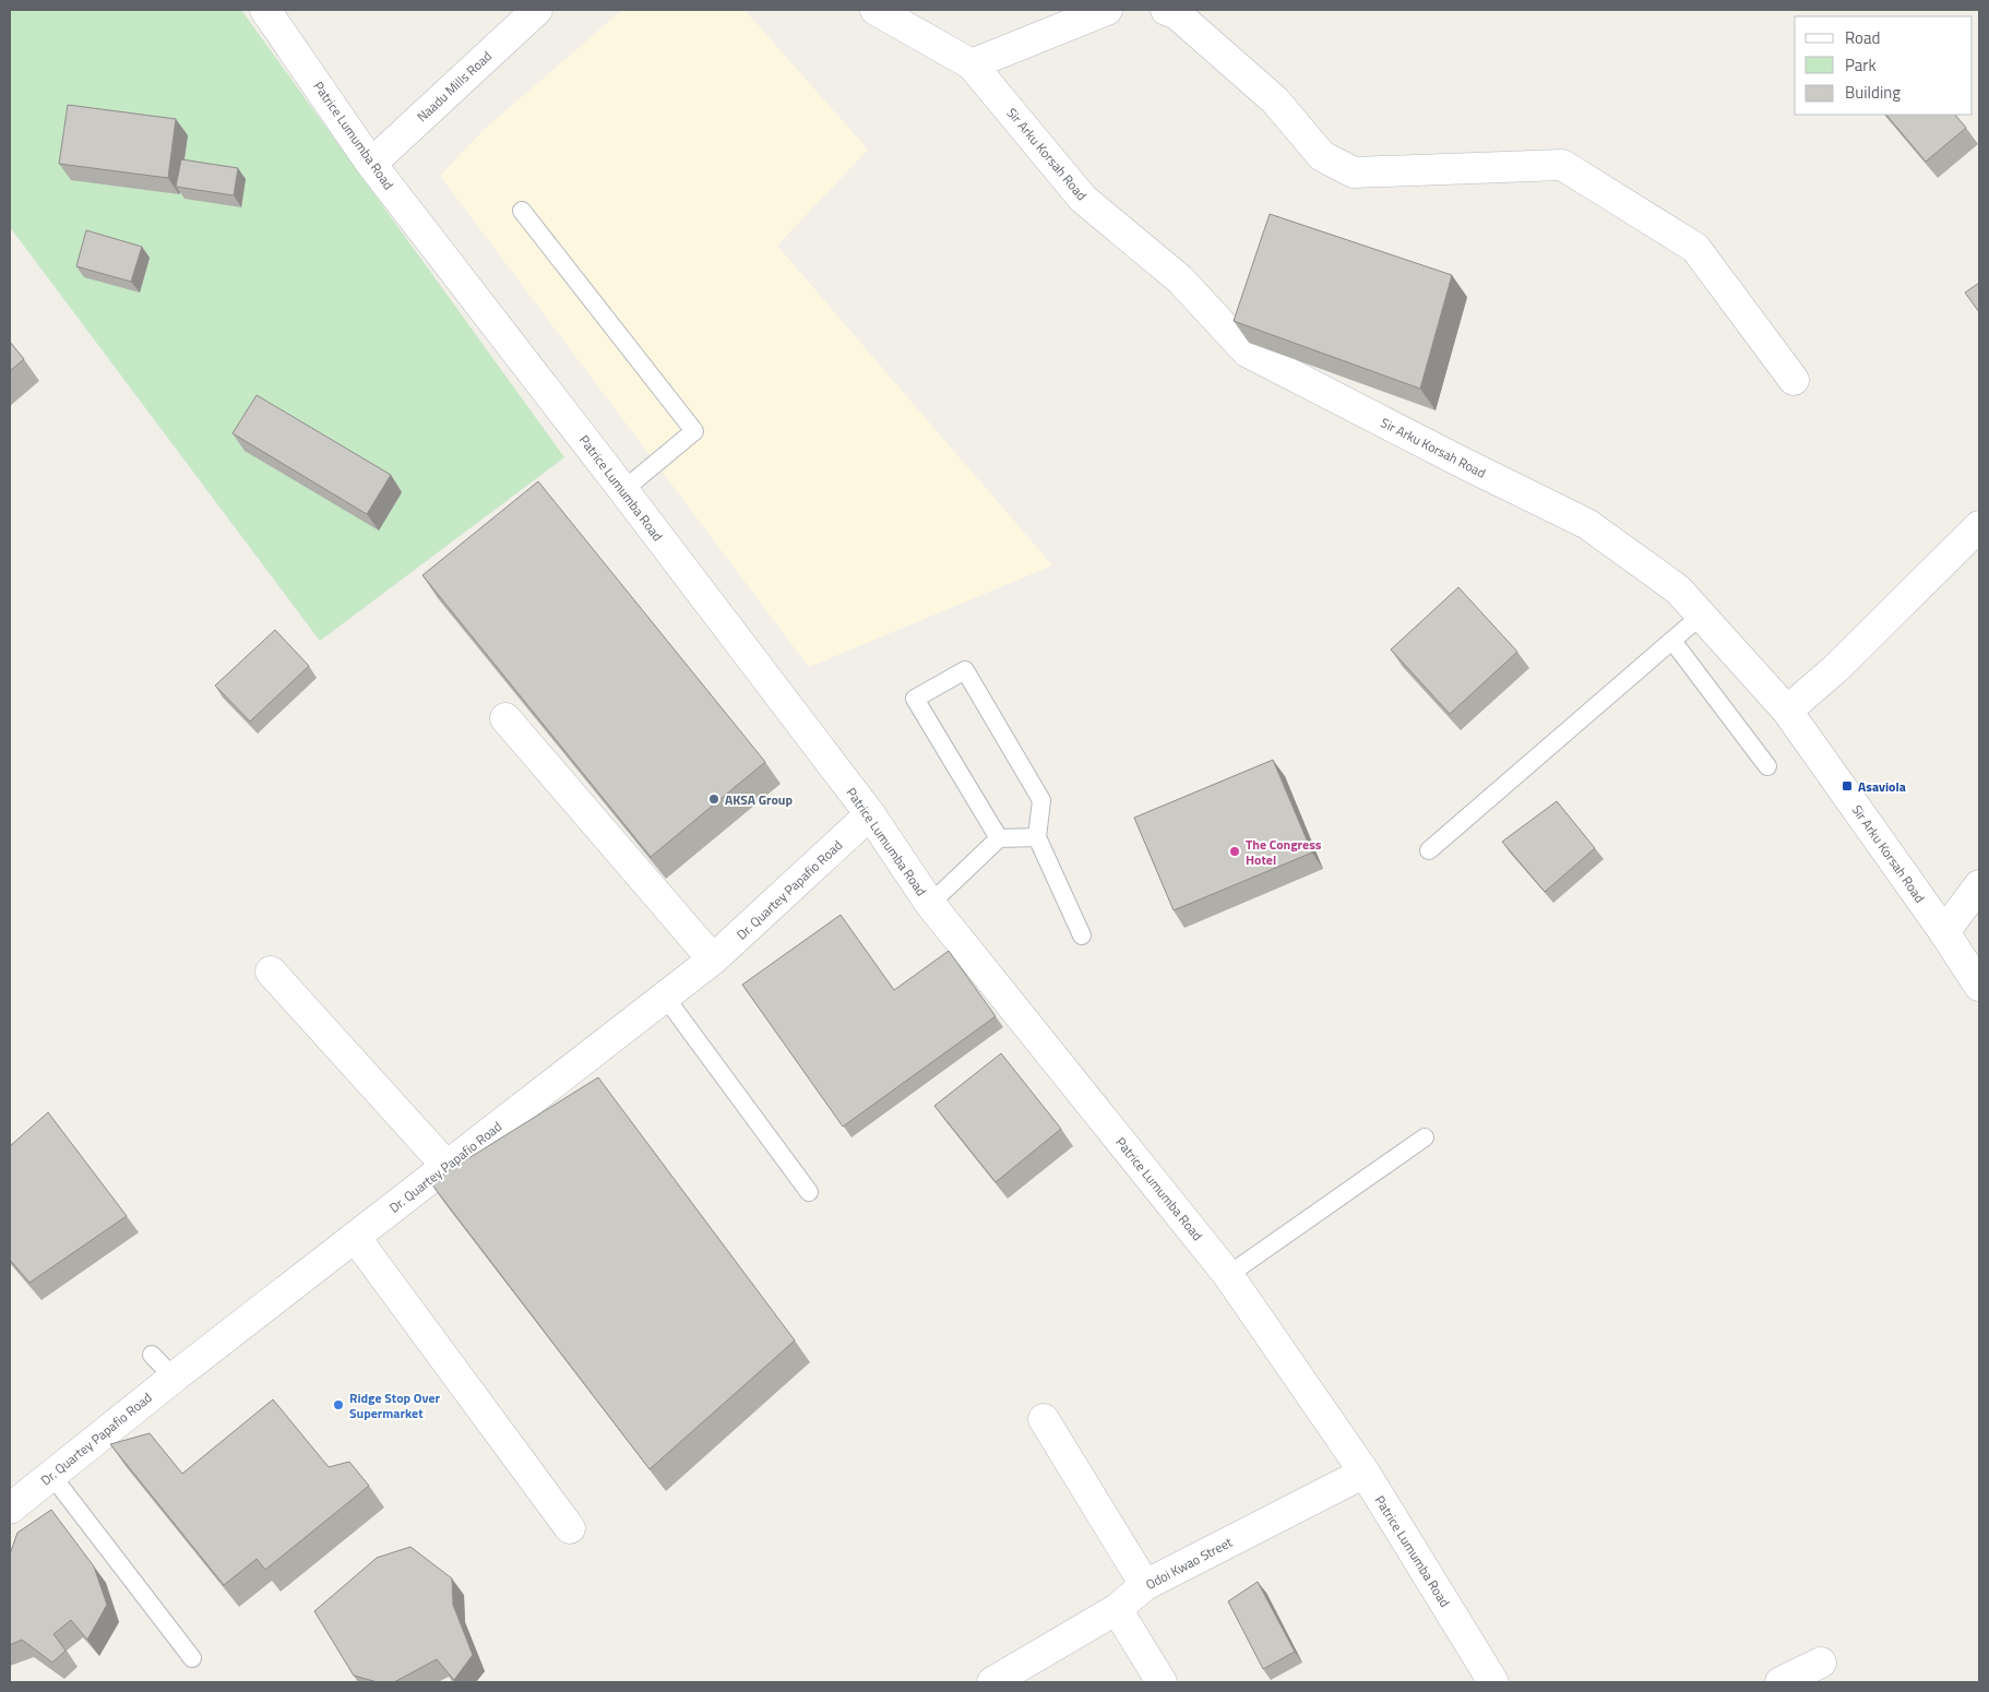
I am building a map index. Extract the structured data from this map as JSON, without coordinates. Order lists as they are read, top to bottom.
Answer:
{
  "streets": {
    "street": [
      "Naadu Mills Road",
      "Patrice Lumumba Road",
      "Sir Arku Korsah Road",
      "Dr. Quartey Papafio Road",
      "Odoi Kwao Street"
    ]
  },
  "crossings": [
    ["Naadu Mills Road", "Patrice Lumumba Road"],
    ["Patrice Lumumba Road", "Dr. Quartey Papafio Road"],
    ["Patrice Lumumba Road", "Odoi Kwao Street"]
  ],
  "places": {
    "transit": ["Asaviola"],
    "other": ["AKSA Group", "The Congress Hotel", "Ridge Stop Over Supermarket"]
  },
  "legend": ["Road", "Park", "Building"]
}
